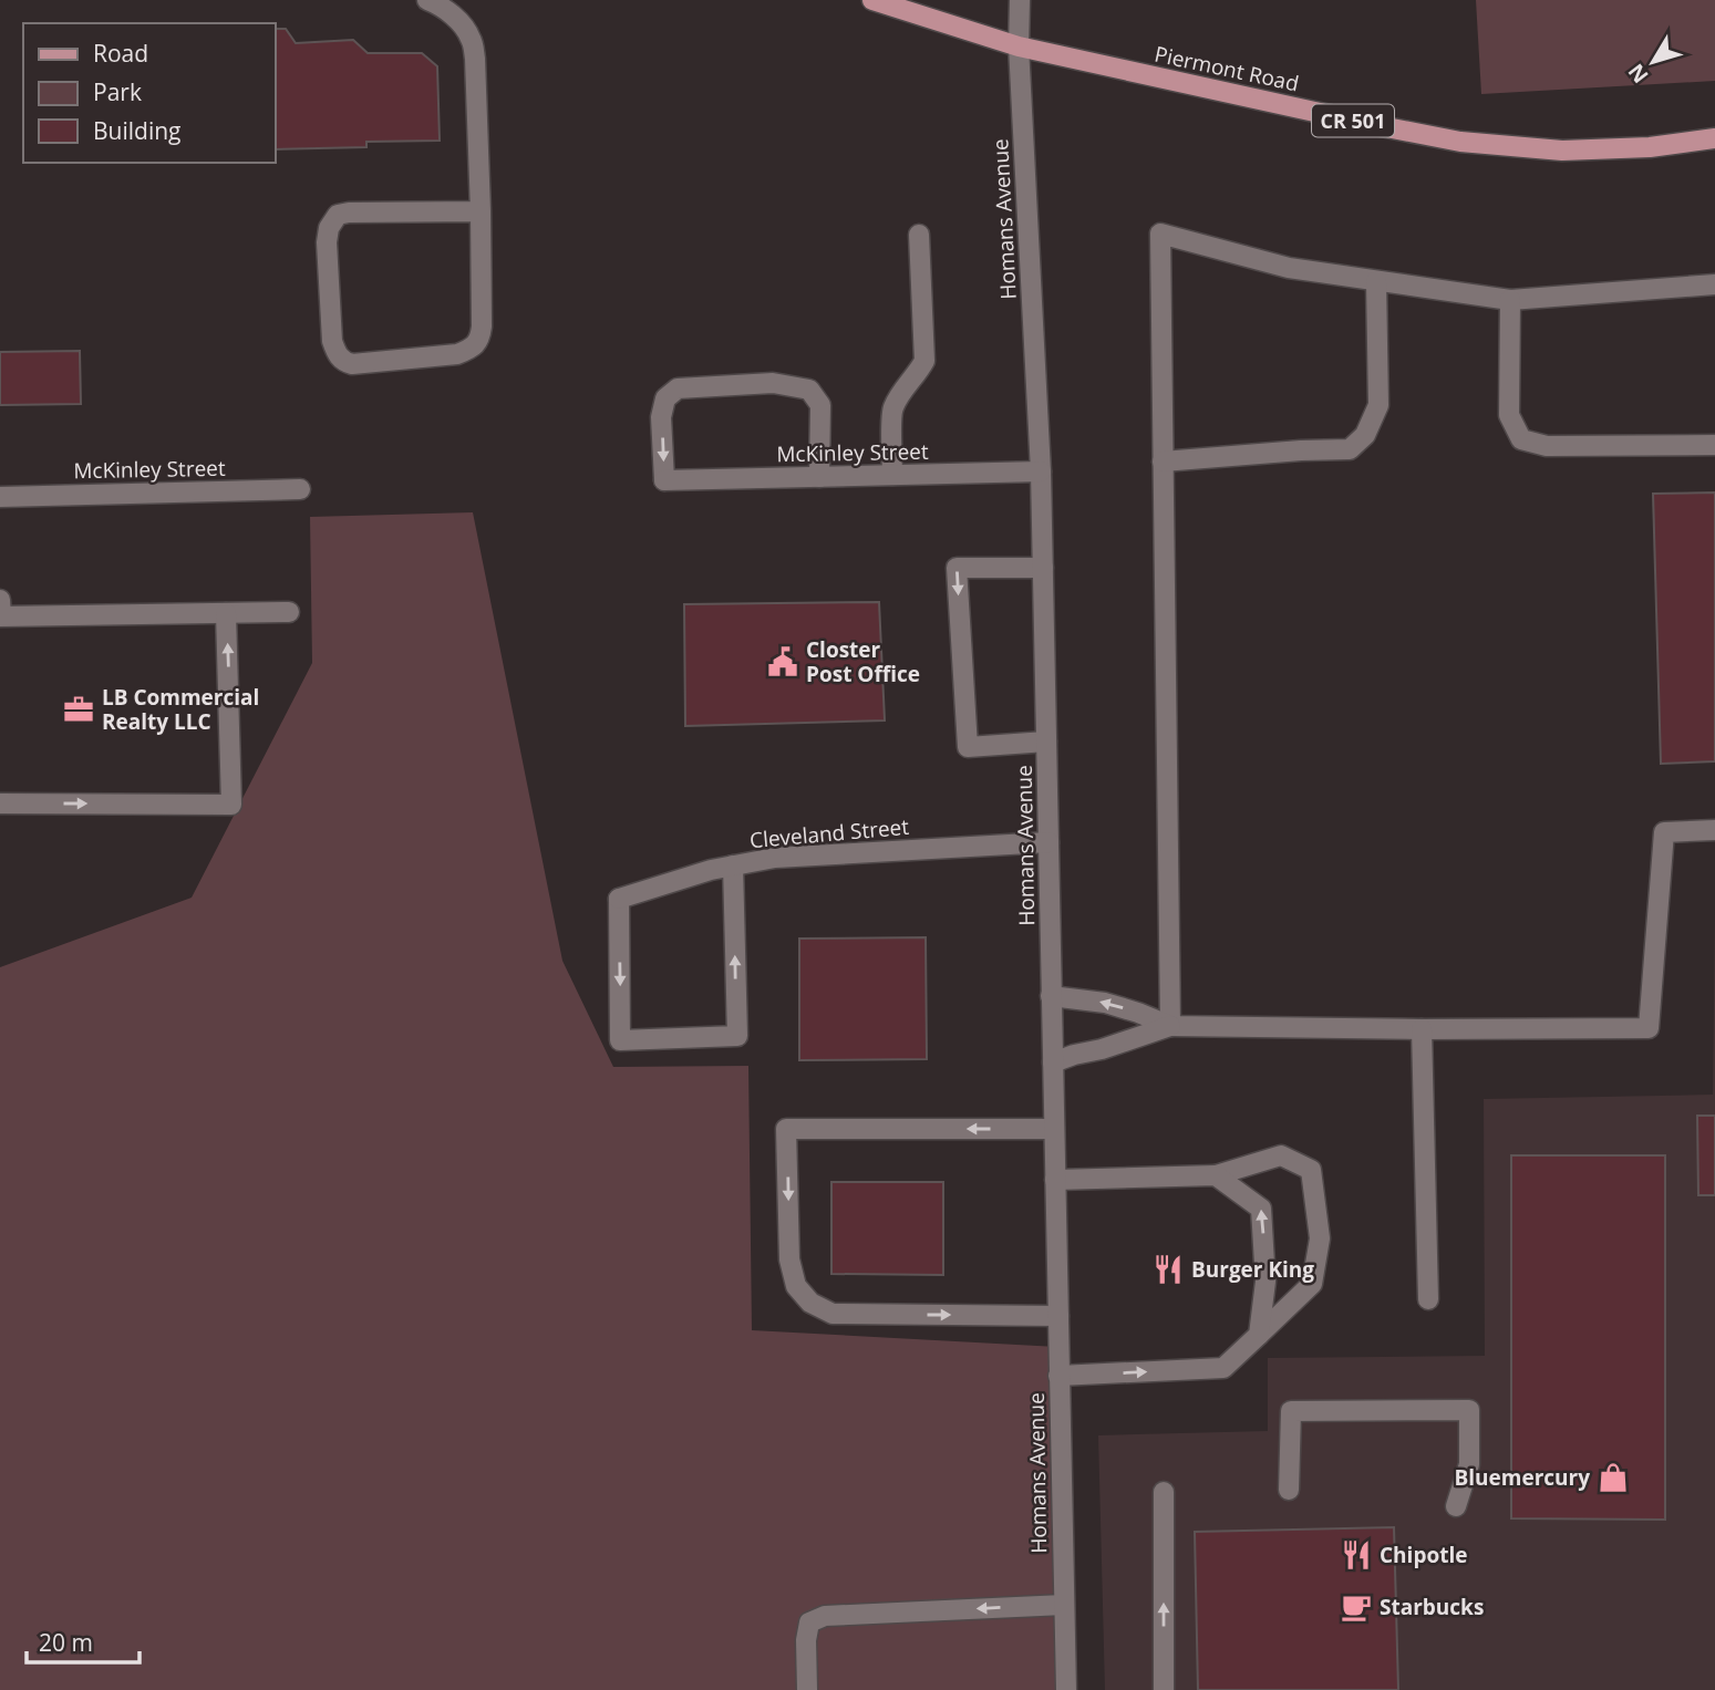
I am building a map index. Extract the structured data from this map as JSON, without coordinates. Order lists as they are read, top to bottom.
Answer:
{
  "streets": {
    "main road": ["Piermont Road", "CR 501"],
    "street": ["Homans Avenue", "McKinley Street", "Cleveland Street"]
  },
  "crossings": [
    ["Piermont Road", "Homans Avenue"],
    ["Homans Avenue", "McKinley Street"],
    ["Homans Avenue", "Cleveland Street"]
  ],
  "places": {
    "public building": ["Closter Post Office"],
    "office": ["LB Commercial Realty LLC"],
    "restaurant": ["Burger King", "Chipotle"],
    "shop": ["Bluemercury"],
    "cafe": ["Starbucks"]
  },
  "legend": ["Road", "Park", "Building"],
  "scale_bar": "20 m",
  "north": "bottom left"
}
